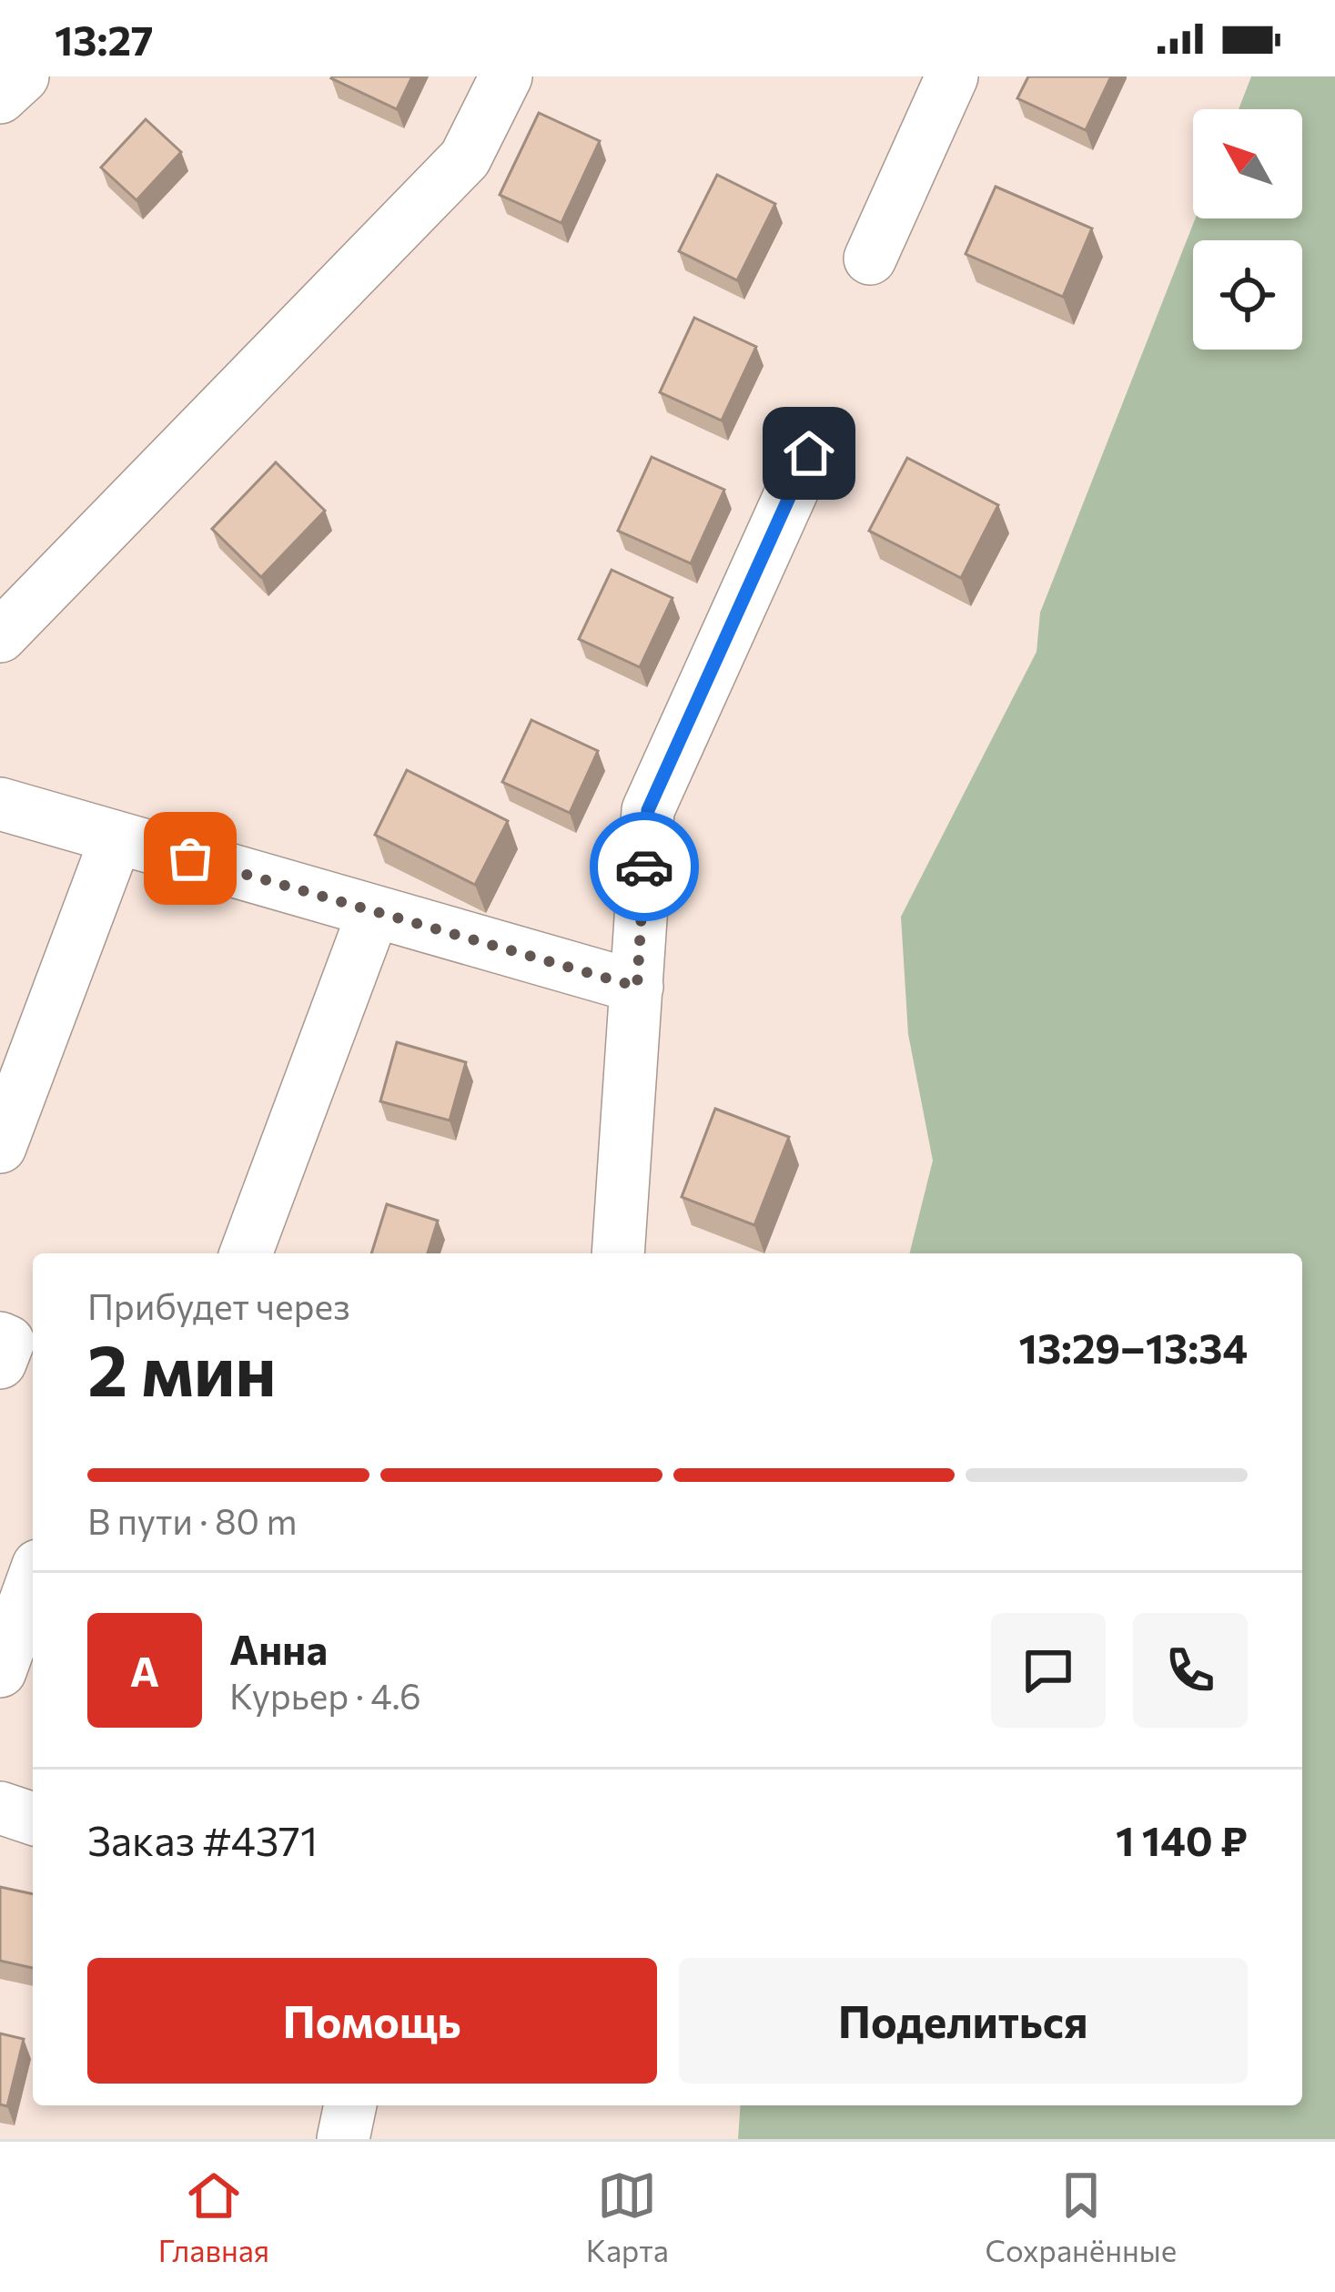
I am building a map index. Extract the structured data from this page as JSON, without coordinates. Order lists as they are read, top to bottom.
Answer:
{
  "north": "top left",
  "page": {
    "status": "13:27",
    "heading": ["2 мин", "Прибудет через", "13:29–13:34"],
    "panel": [
      "Анна",
      "Курьер · 4.6",
      "Заказ #4371",
      "1 140 ₽"
    ],
    "bar": "В пути · 80 m",
    "round": "А",
    "buttons": ["Помощь", "Поделиться"],
    "tabs": ["Главная", "Карта", "Сохранённые"]
  }
}
